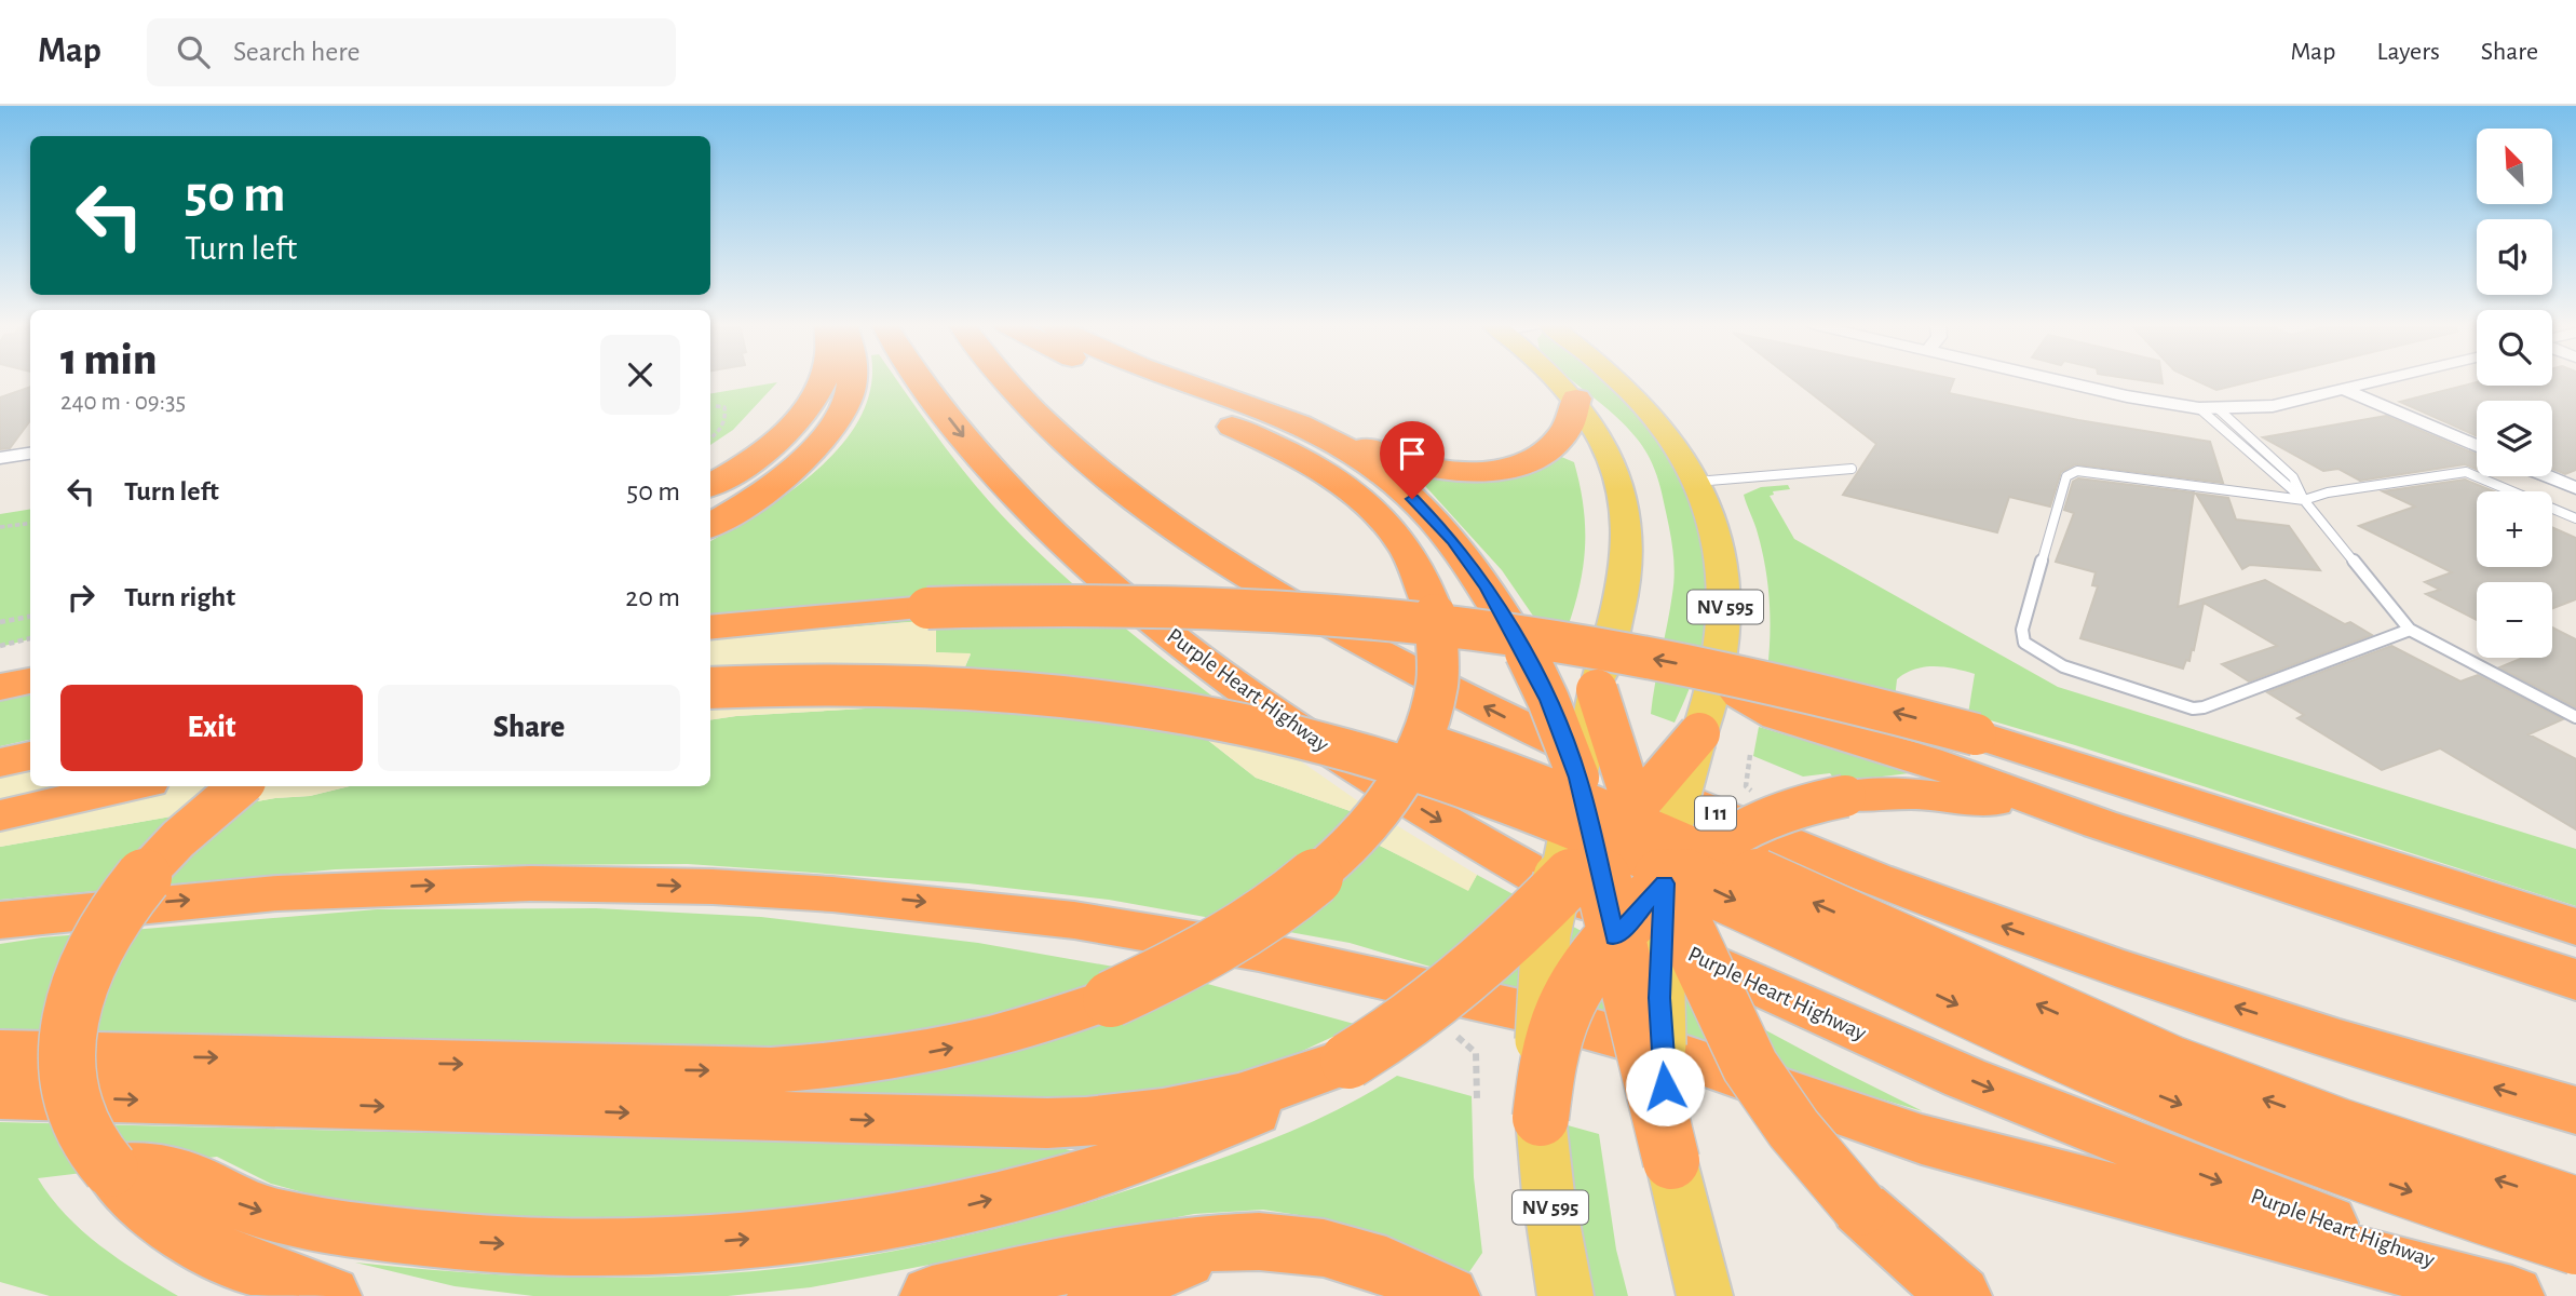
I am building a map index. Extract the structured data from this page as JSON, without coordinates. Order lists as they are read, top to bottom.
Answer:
{
  "streets": {
    "highway": ["Purple Heart Highway", "I 11"],
    "main road": ["NV 595"]
  },
  "north": "top left",
  "page": {
    "header": "Map",
    "search": "Search here",
    "nav": ["Map", "Layers", "Share"],
    "map_buttons": ["+", "−"],
    "turn": ["50 m", "Turn left"],
    "heading": ["1 min", "240 m · 09:35"],
    "list": [
      {
        "name": "Turn left",
        "value": "50 m"
      },
      {
        "name": "Turn right",
        "value": "20 m"
      }
    ],
    "buttons": ["Exit", "Share"]
  }
}
